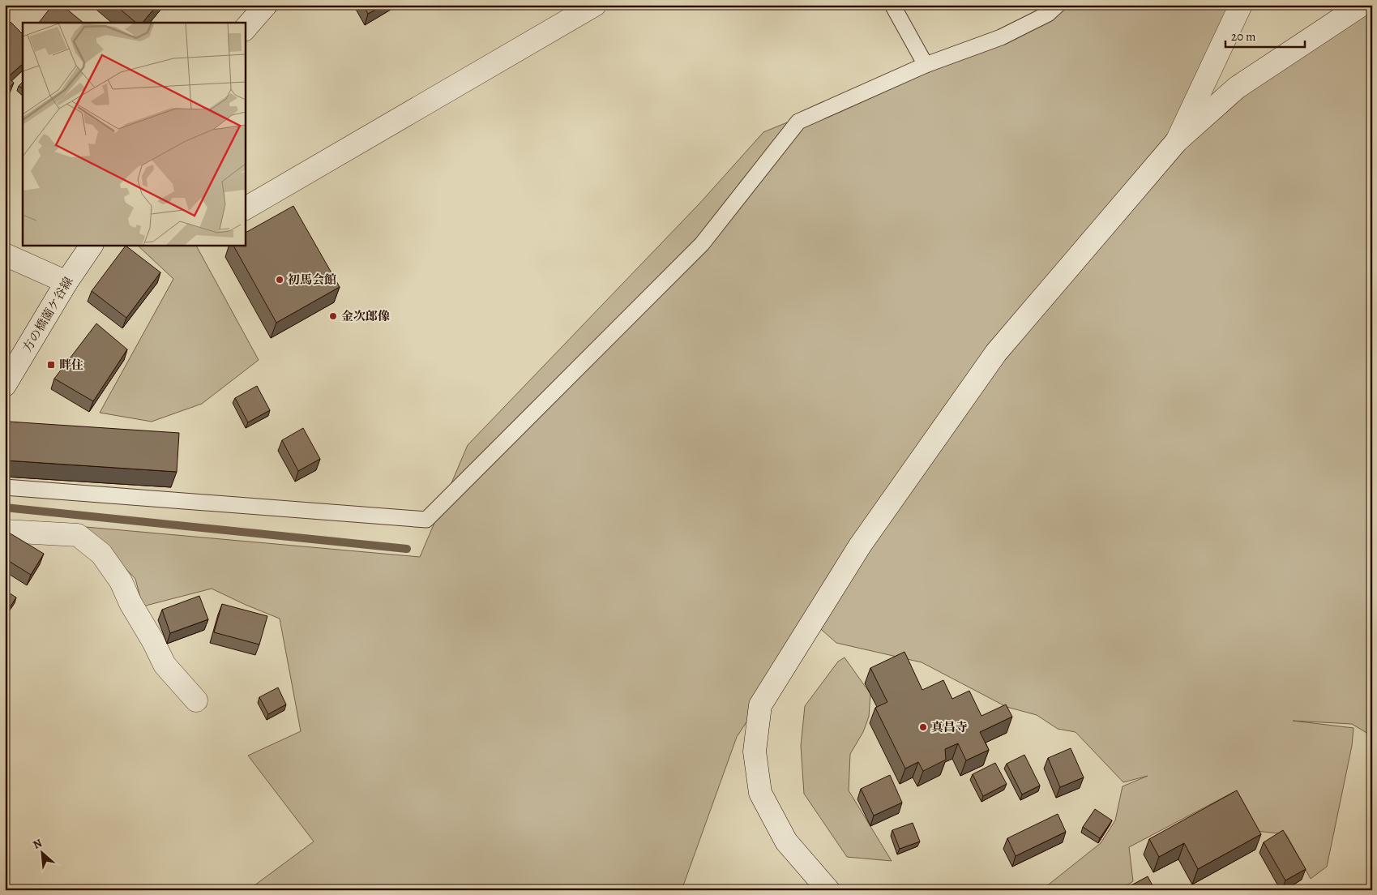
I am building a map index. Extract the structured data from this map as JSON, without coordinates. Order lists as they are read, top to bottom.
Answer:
{
  "streets": {
    "street": ["方の橋薗ケ谷線"]
  },
  "places": {
    "other": ["初馬会館", "金次郎像", "真昌寺"],
    "transit": ["畔住"]
  },
  "scale_bar": "20 m",
  "north": "top left"
}
